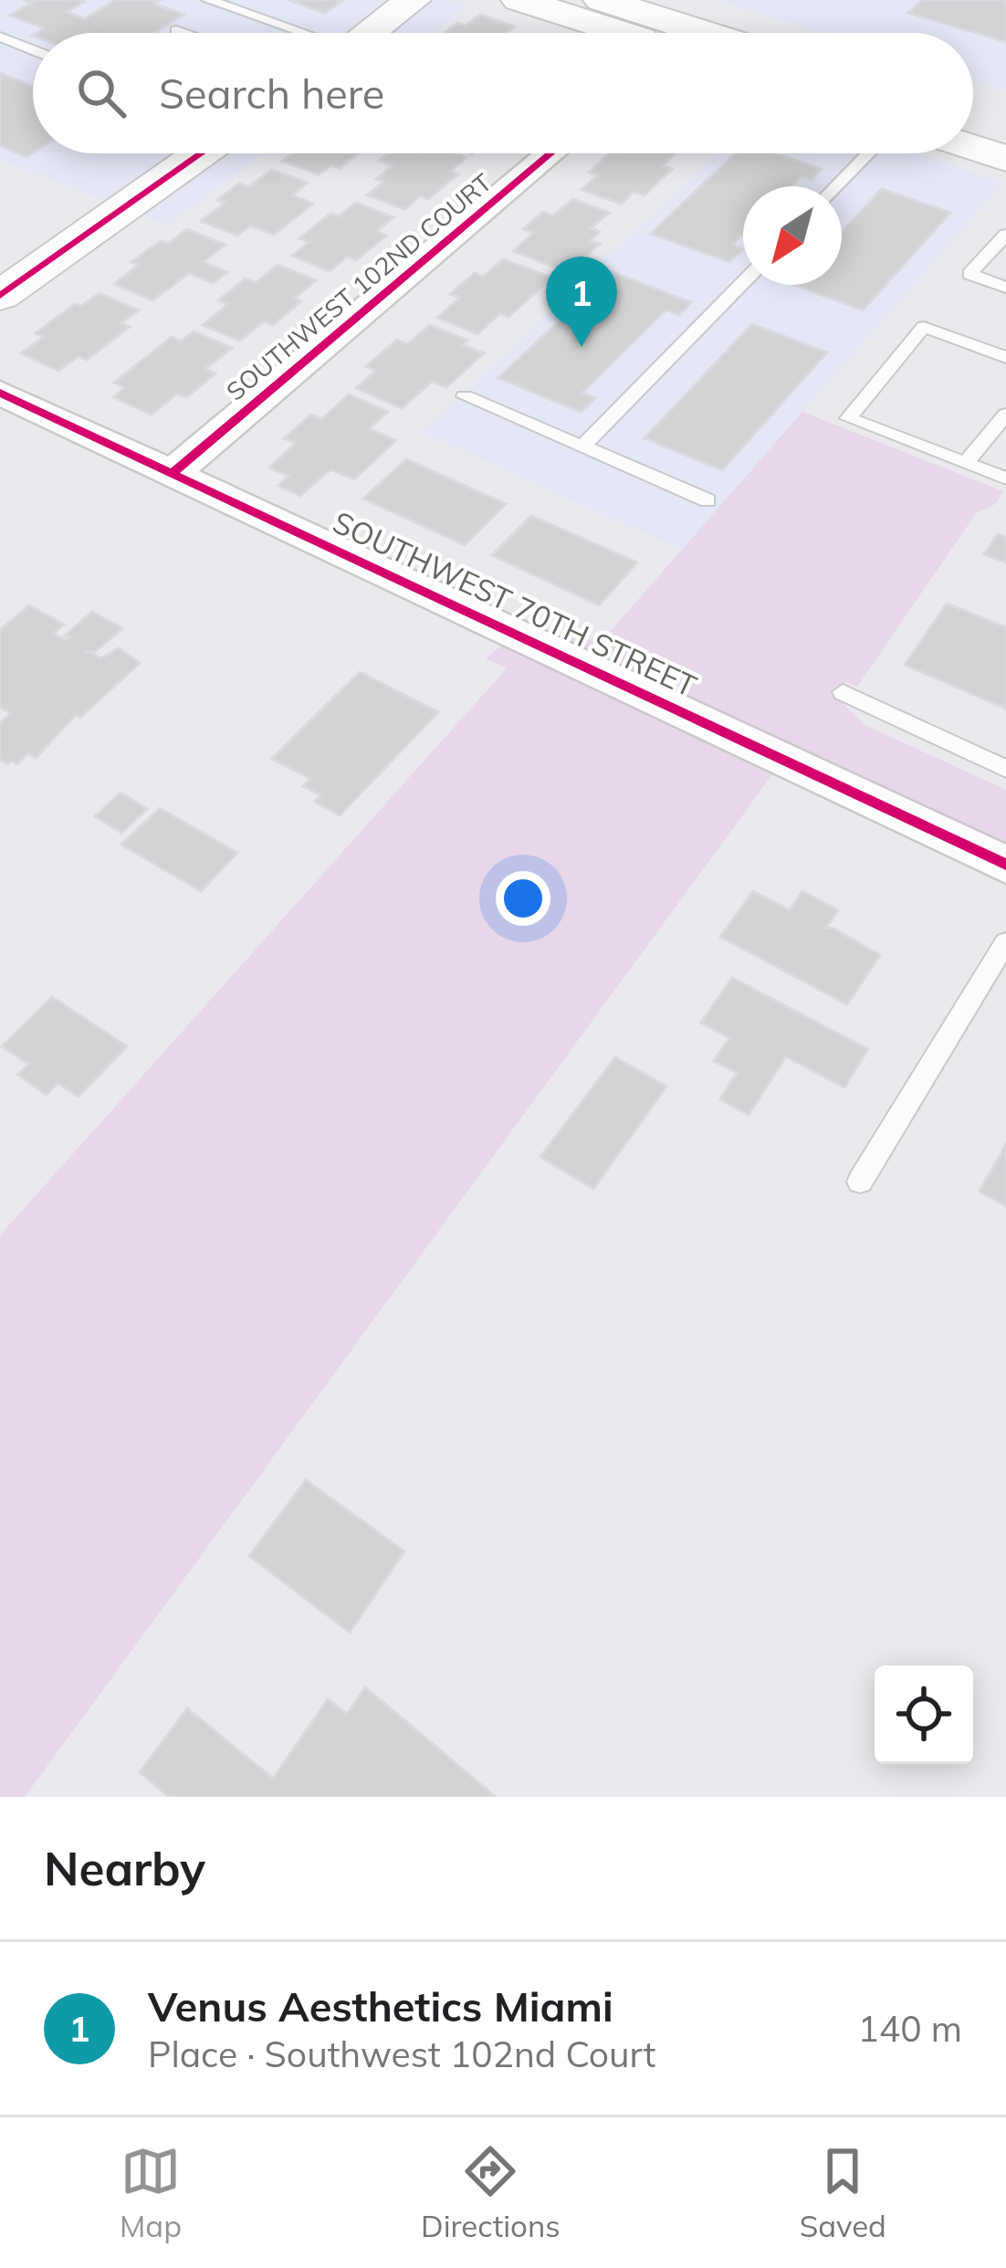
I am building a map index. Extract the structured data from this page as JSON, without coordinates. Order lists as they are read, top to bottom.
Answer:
{
  "streets": {
    "street": ["SOUTHWEST 102ND COURT", "SOUTHWEST 70TH STREET"]
  },
  "crossings": [
    ["SOUTHWEST 102ND COURT", "SOUTHWEST 70TH STREET"]
  ],
  "north": "bottom left",
  "page": {
    "search": "Search here",
    "pins": "1",
    "heading": "Nearby",
    "list": [
      {
        "mark": "1",
        "name": "Venus Aesthetics Miami",
        "note": "Place · Southwest 102nd Court",
        "value": "140 m"
      }
    ],
    "nav": ["Map", "Directions", "Saved"]
  }
}
